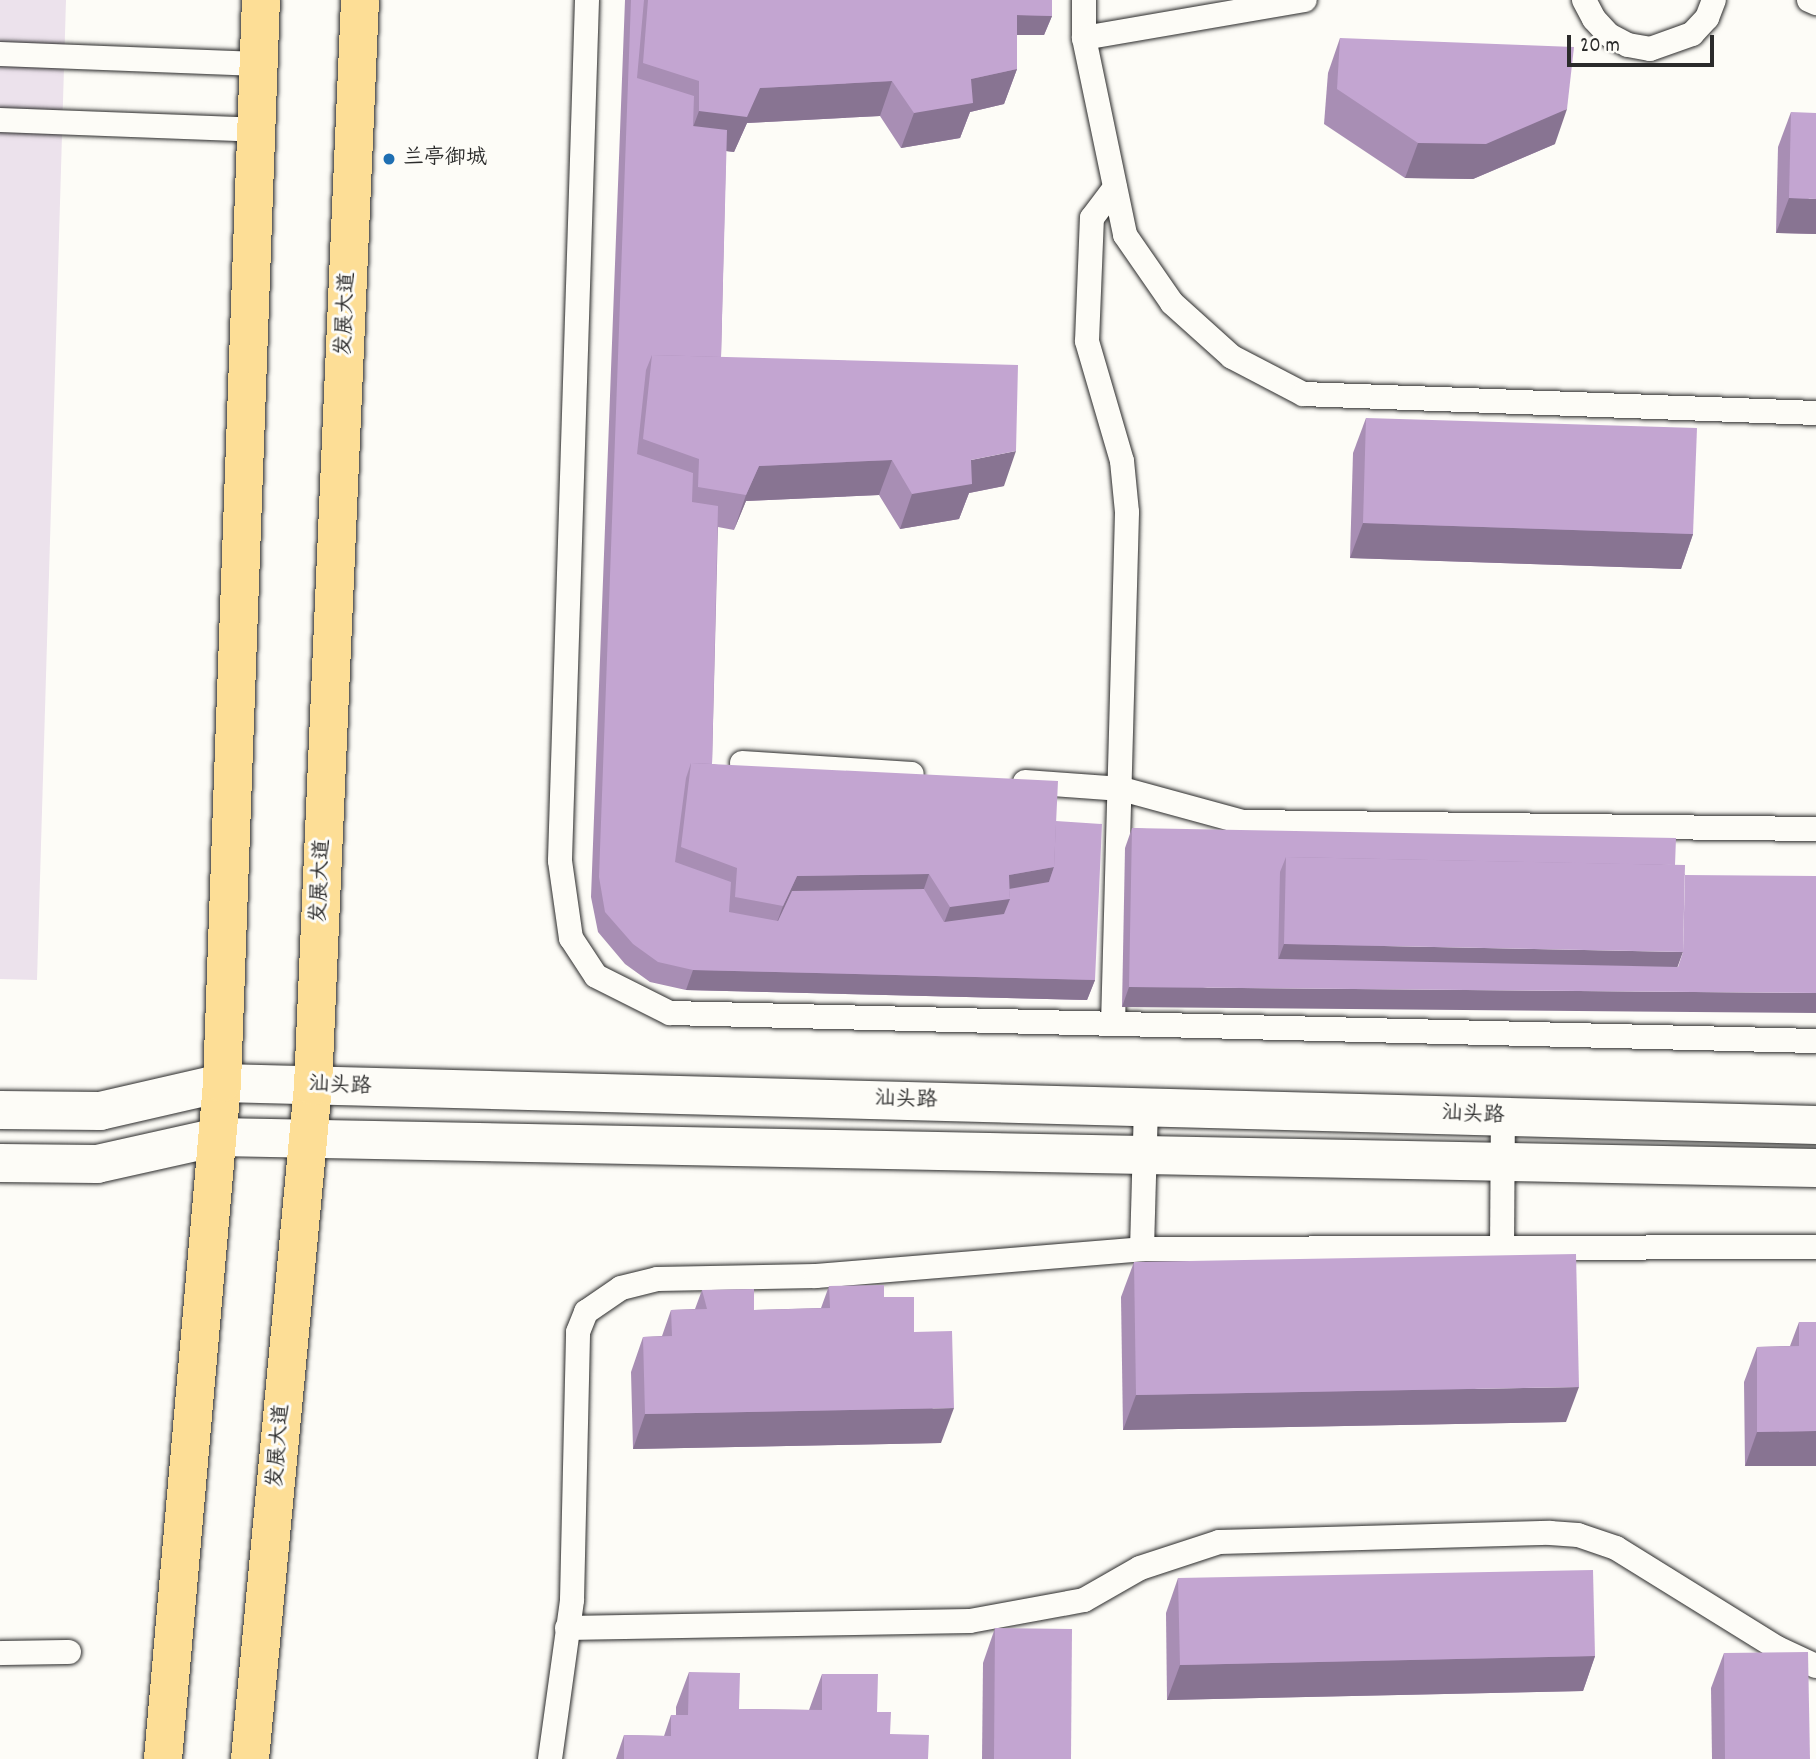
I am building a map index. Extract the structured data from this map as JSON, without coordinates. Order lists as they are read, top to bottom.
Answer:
{
  "streets": {
    "main road": ["发展大道"],
    "street": ["汕头路"]
  },
  "crossings": [
    ["发展大道", "汕头路"]
  ],
  "places": ["兰亭御城"],
  "scale_bar": "20 m"
}
